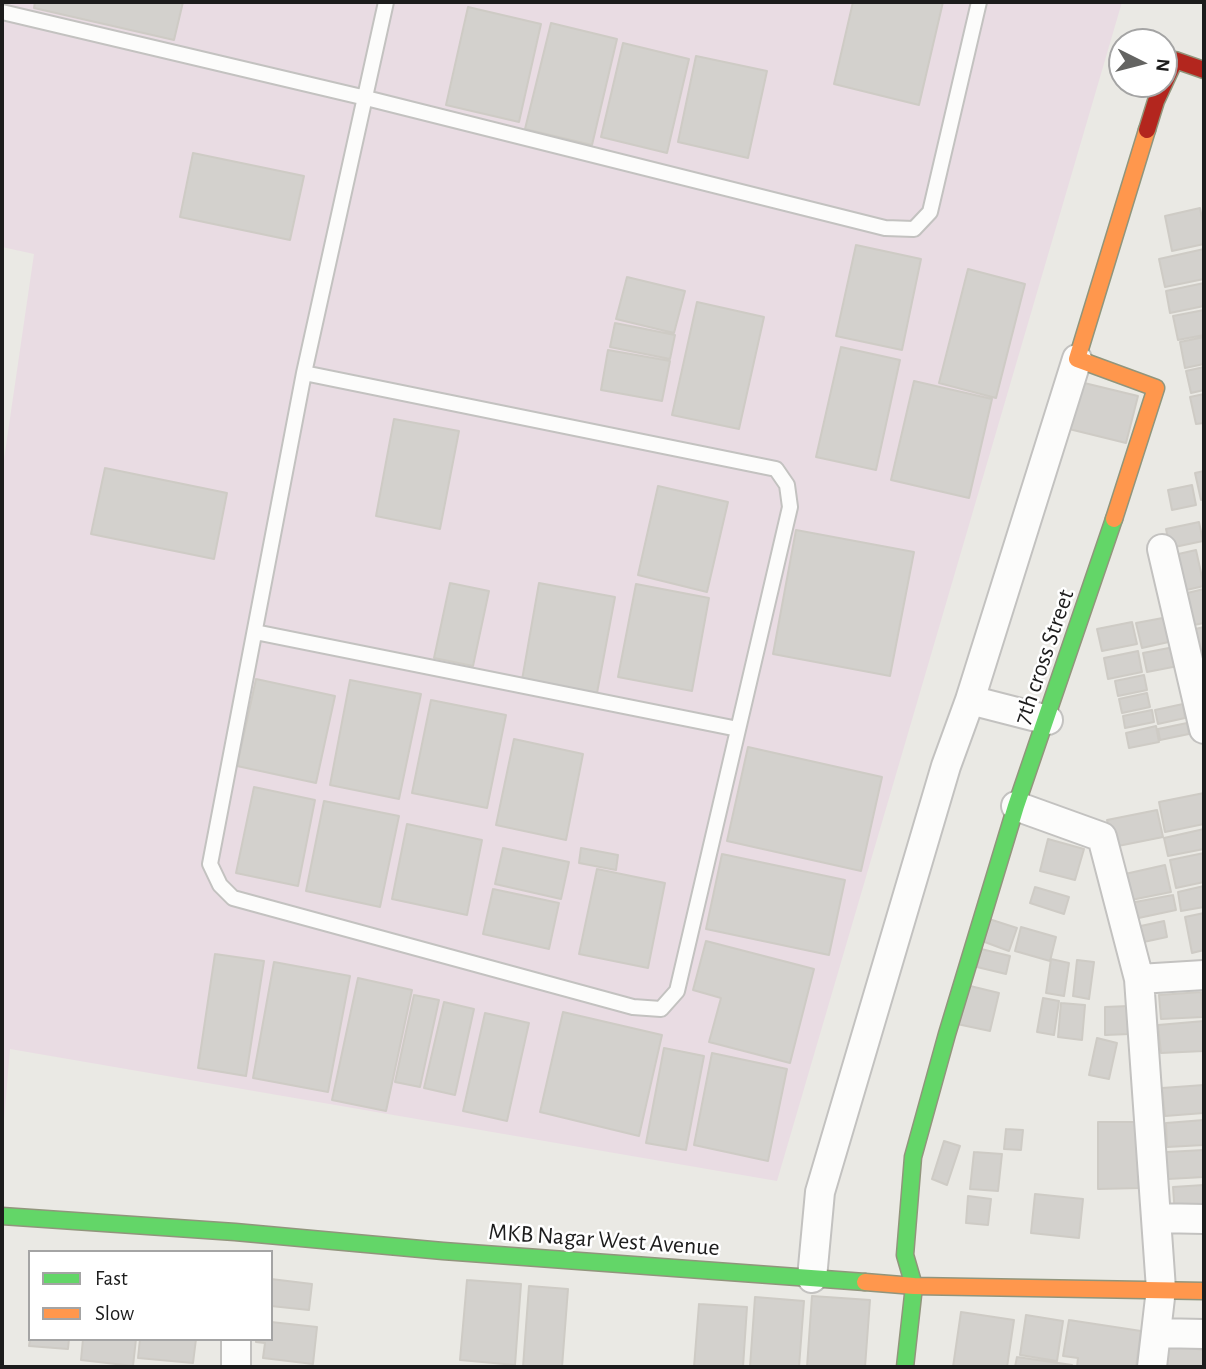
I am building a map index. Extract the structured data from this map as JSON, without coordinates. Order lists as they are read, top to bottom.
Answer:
{
  "streets": {
    "street": ["7th cross Street", "MKB Nagar West Avenue"]
  },
  "crossings": [
    ["7th cross Street", "MKB Nagar West Avenue"]
  ],
  "legend": ["Fast", "Slow"],
  "north": "right"
}
